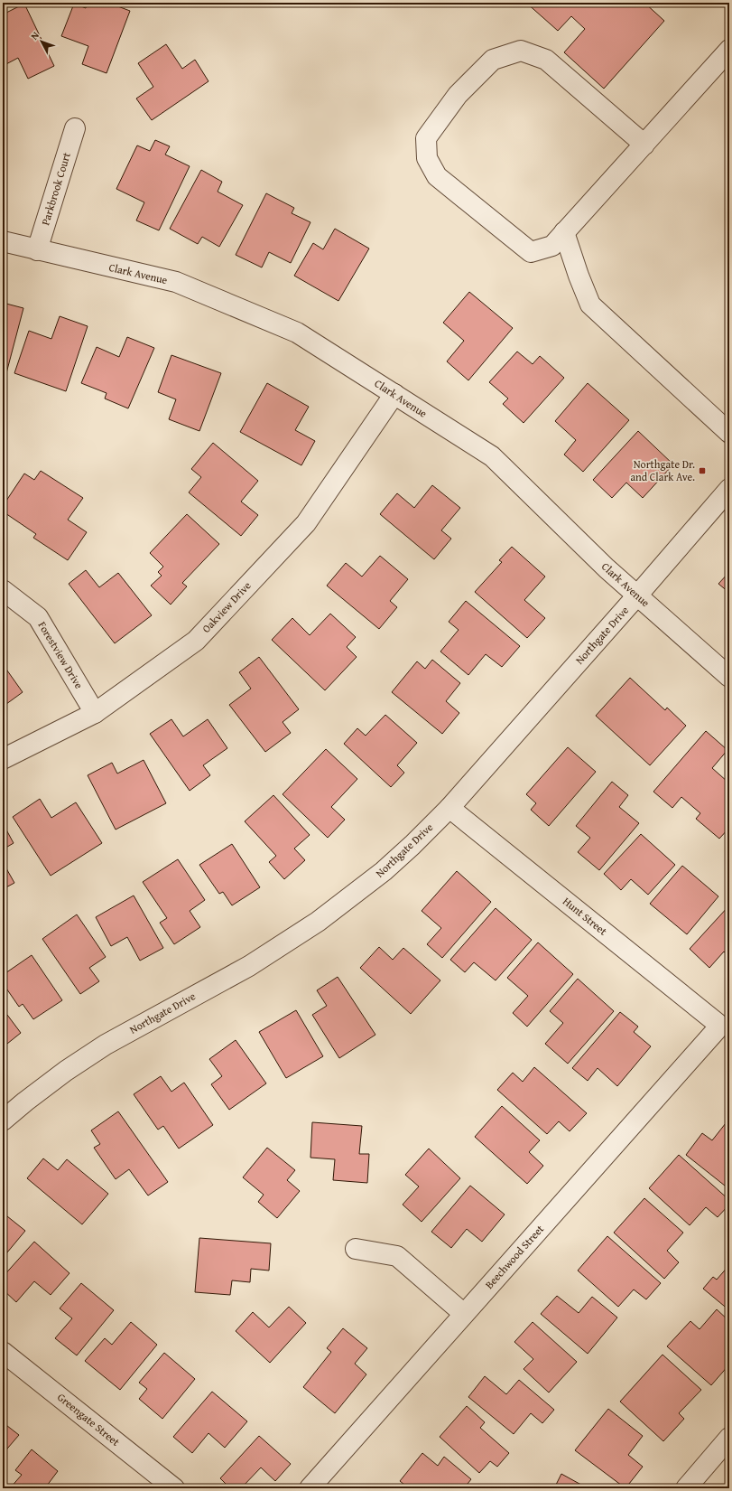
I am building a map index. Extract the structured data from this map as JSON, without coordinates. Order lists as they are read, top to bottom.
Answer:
{
  "streets": {
    "street": [
      "Parkbrook Court",
      "Clark Avenue",
      "Oakview Drive",
      "Northgate Drive",
      "Forestview Drive",
      "Hunt Street",
      "Beechwood Street",
      "Greengate Street"
    ]
  },
  "crossings": [
    ["Parkbrook Court", "Clark Avenue"],
    ["Clark Avenue", "Oakview Drive"],
    ["Clark Avenue", "Northgate Drive"],
    ["Oakview Drive", "Forestview Drive"],
    ["Northgate Drive", "Hunt Street"],
    ["Hunt Street", "Beechwood Street"]
  ],
  "places": {
    "transit": ["Northgate Dr. and Clark Ave."]
  },
  "north": "top left"
}
